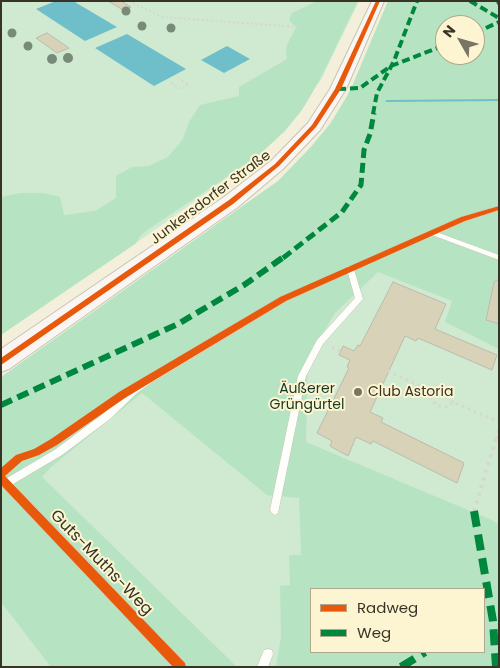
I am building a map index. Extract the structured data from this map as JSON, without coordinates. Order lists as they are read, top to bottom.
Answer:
{
  "streets": {
    "street": ["Junkersdorfer Straße"],
    "lane": ["Guts-Muths-Weg"]
  },
  "parks": ["Äußerer Grüngürtel"],
  "places": ["Club Astoria"],
  "legend": ["Radweg", "Weg"],
  "north": "top left"
}
